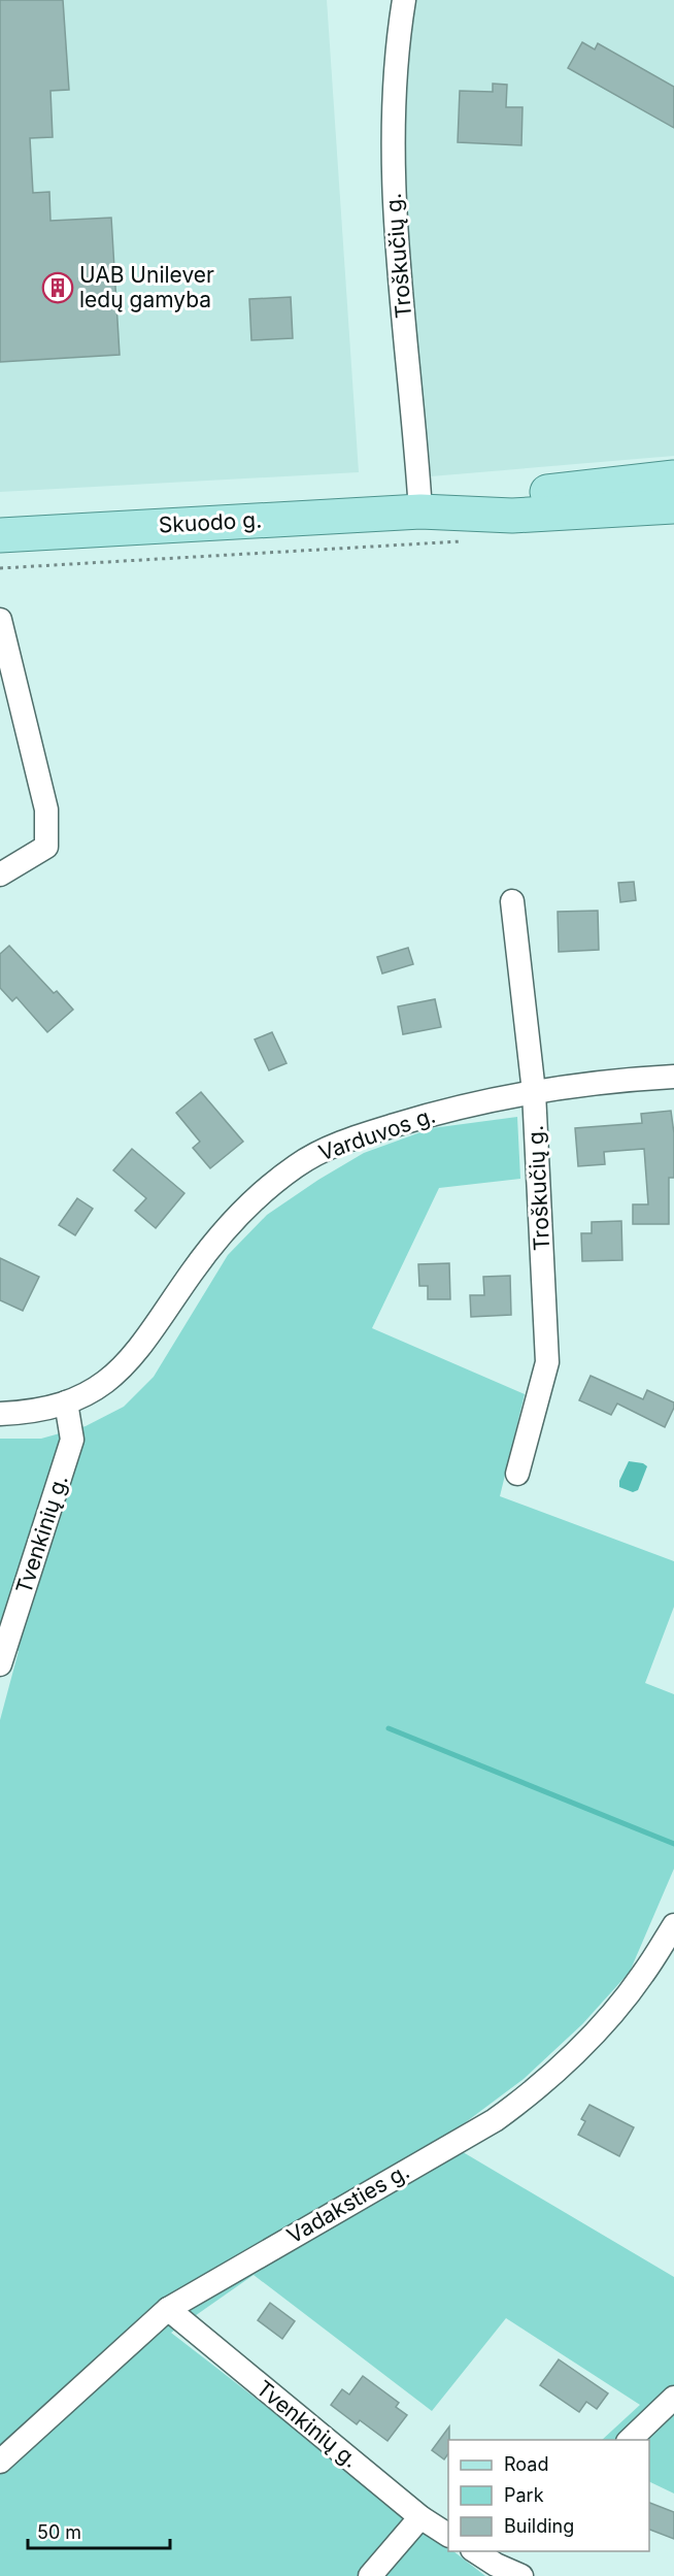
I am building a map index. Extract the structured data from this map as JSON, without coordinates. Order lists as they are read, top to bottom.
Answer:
{
  "streets": {
    "main road": ["Skuodo g."],
    "street": [
      "Troškučių g.",
      "Varduvos g.",
      "Tvenkinių g.",
      "Vadaksties g."
    ]
  },
  "crossings": [
    ["Troškučių g.", "Skuodo g."],
    ["Troškučių g.", "Varduvos g."],
    ["Varduvos g.", "Tvenkinių g."],
    ["Tvenkinių g.", "Vadaksties g."]
  ],
  "places": {
    "building": ["UAB Unilever ledų gamyba"]
  },
  "legend": ["Road", "Park", "Building"],
  "scale_bar": "50 m"
}
